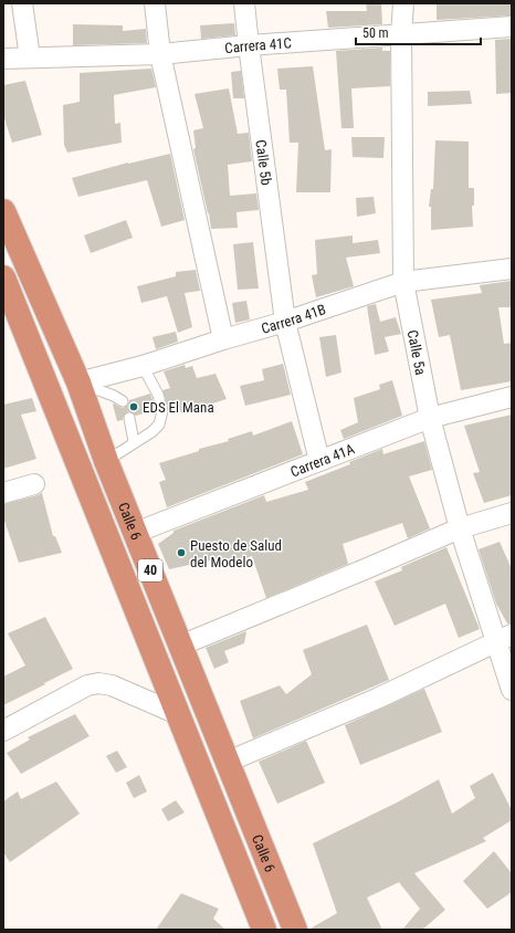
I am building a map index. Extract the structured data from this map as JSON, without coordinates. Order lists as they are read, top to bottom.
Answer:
{
  "streets": {
    "highway": ["Calle 6", "40"],
    "street": [
      "Carrera 41C",
      "Calle 5b",
      "Carrera 41B",
      "Calle 5a",
      "Carrera 41A"
    ]
  },
  "crossings": [
    ["Carrera 41C", "Calle 5b"],
    ["Carrera 41C", "Calle 5a"],
    ["Calle 5b", "Carrera 41B"],
    ["Calle 5b", "Carrera 41A"],
    ["Carrera 41B", "Calle 5a"],
    ["Carrera 41B", "Calle 6"],
    ["Calle 5a", "Carrera 41A"],
    ["Carrera 41A", "Calle 6"]
  ],
  "places": ["EDS El Mana", "Puesto de Salud del Modelo"],
  "scale_bar": "50 m"
}
